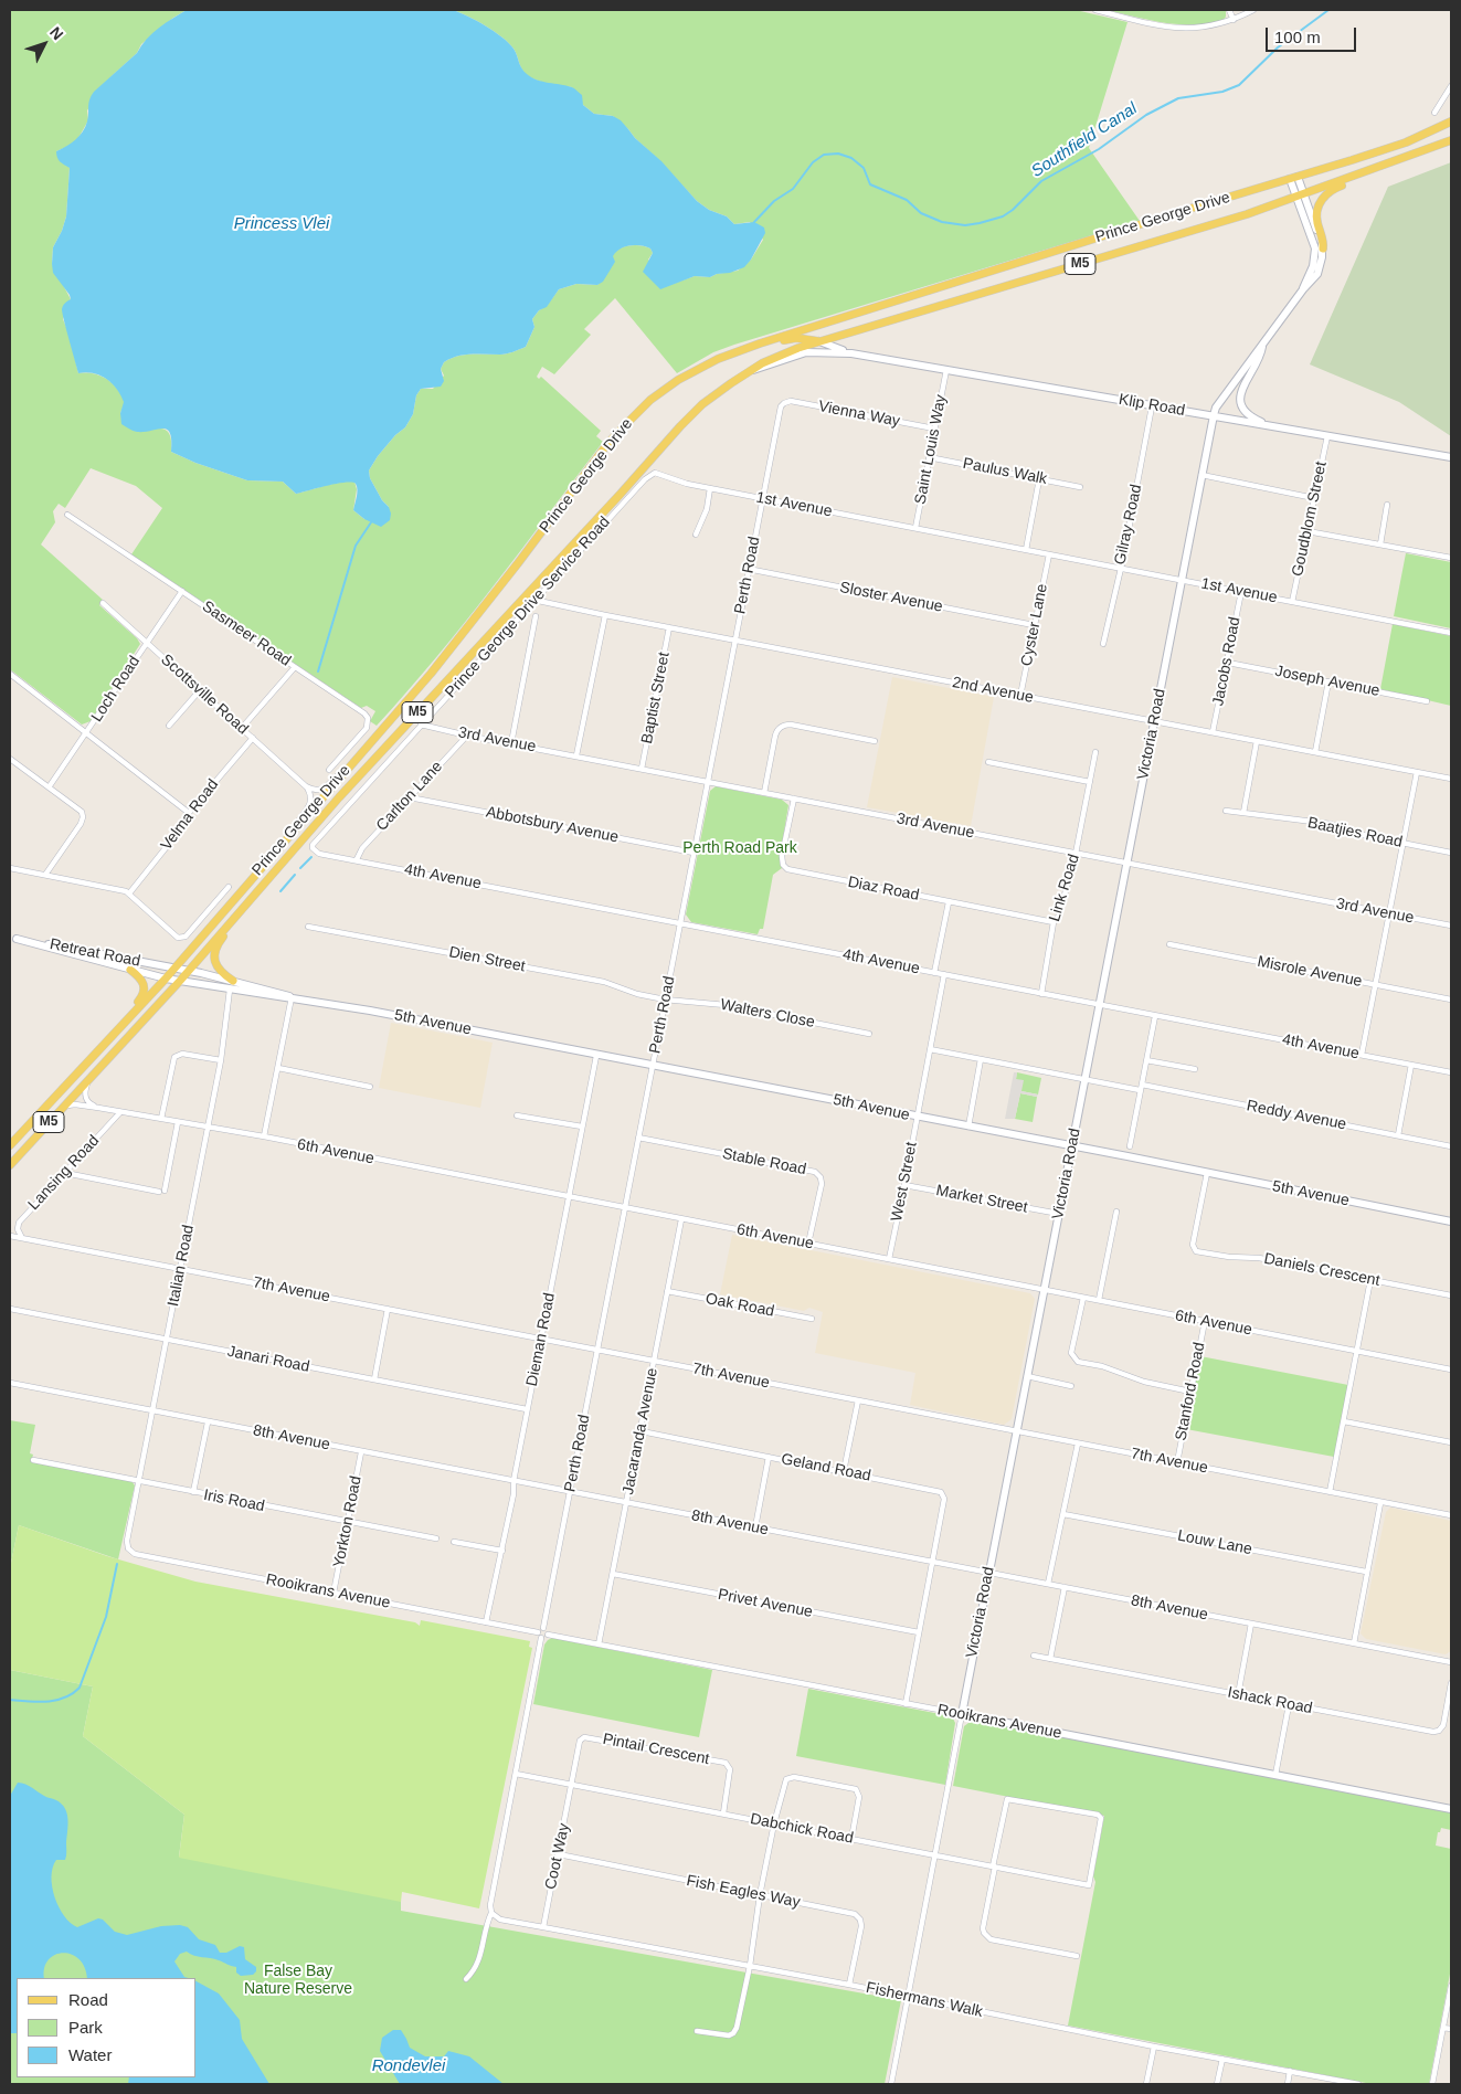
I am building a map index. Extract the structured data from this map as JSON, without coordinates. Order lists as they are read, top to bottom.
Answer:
{
  "streets": {
    "main road": ["Prince George Drive", "M5"],
    "street": [
      "Klip Road",
      "Vienna Way",
      "Saint Louis Way",
      "Paulus Walk",
      "1st Avenue",
      "Goudblom Street",
      "Gilray Road",
      "Perth Road",
      "Sloster Avenue",
      "Prince George Drive Service Road",
      "Cyster Lane",
      "Sasmeer Road",
      "Jacobs Road",
      "Joseph Avenue",
      "Loch Road",
      "2nd Avenue",
      "Scottsville Road",
      "Baptist Street",
      "Victoria Road",
      "3rd Avenue",
      "Carlton Lane",
      "Velma Road",
      "Abbotsbury Avenue",
      "Baatjies Road",
      "4th Avenue",
      "Link Road",
      "Diaz Road",
      "Retreat Road",
      "Dien Street",
      "Misrole Avenue",
      "Walters Close",
      "5th Avenue",
      "Reddy Avenue",
      "6th Avenue",
      "Stable Road",
      "Lansing Road",
      "West Street",
      "Market Street",
      "Italian Road",
      "Daniels Crescent",
      "7th Avenue",
      "Oak Road",
      "Dieman Road",
      "Janari Road",
      "Stanford Road",
      "Jacaranda Avenue",
      "8th Avenue",
      "Geland Road",
      "Iris Road",
      "Yorkton Road",
      "Louw Lane",
      "Rooikrans Avenue",
      "Privet Avenue",
      "Ishack Road",
      "Pintail Crescent",
      "Dabchick Road",
      "Coot Way",
      "Fish Eagles Way",
      "Fishermans Walk"
    ]
  },
  "crossings": [
    ["Prince George Drive", "Klip Road"],
    ["Prince George Drive", "Victoria Road"],
    ["Prince George Drive", "Retreat Road"],
    ["Prince George Drive", "5th Avenue"],
    ["Prince George Drive", "6th Avenue"],
    ["Klip Road", "Saint Louis Way"],
    ["Klip Road", "Goudblom Street"],
    ["Klip Road", "Gilray Road"],
    ["Klip Road", "Victoria Road"],
    ["Vienna Way", "Saint Louis Way"],
    ["Vienna Way", "Perth Road"],
    ["Saint Louis Way", "Paulus Walk"],
    ["Saint Louis Way", "1st Avenue"],
    ["1st Avenue", "Goudblom Street"],
    ["1st Avenue", "Gilray Road"],
    ["1st Avenue", "Perth Road"],
    ["1st Avenue", "Prince George Drive Service Road"],
    ["1st Avenue", "Cyster Lane"],
    ["1st Avenue", "Jacobs Road"],
    ["1st Avenue", "Victoria Road"],
    ["Perth Road", "Sloster Avenue"],
    ["Perth Road", "2nd Avenue"],
    ["Perth Road", "3rd Avenue"],
    ["Perth Road", "Abbotsbury Avenue"],
    ["Perth Road", "4th Avenue"],
    ["Perth Road", "Dien Street"],
    ["Perth Road", "Walters Close"],
    ["Perth Road", "5th Avenue"],
    ["Perth Road", "6th Avenue"],
    ["Perth Road", "Stable Road"],
    ["Perth Road", "7th Avenue"],
    ["Perth Road", "8th Avenue"],
    ["Sloster Avenue", "Cyster Lane"],
    ["Prince George Drive Service Road", "2nd Avenue"],
    ["Prince George Drive Service Road", "3rd Avenue"],
    ["Prince George Drive Service Road", "4th Avenue"],
    ["Cyster Lane", "2nd Avenue"],
    ["Sasmeer Road", "Loch Road"],
    ["Jacobs Road", "Joseph Avenue"],
    ["Jacobs Road", "2nd Avenue"],
    ["Loch Road", "Scottsville Road"],
    ["2nd Avenue", "Baptist Street"],
    ["2nd Avenue", "Victoria Road"],
    ["Scottsville Road", "Velma Road"],
    ["Baptist Street", "3rd Avenue"],
    ["Victoria Road", "3rd Avenue"],
    ["Victoria Road", "4th Avenue"],
    ["Victoria Road", "5th Avenue"],
    ["Victoria Road", "Reddy Avenue"],
    ["Victoria Road", "6th Avenue"],
    ["Victoria Road", "Market Street"],
    ["Victoria Road", "7th Avenue"],
    ["Victoria Road", "8th Avenue"],
    ["Victoria Road", "Rooikrans Avenue"],
    ["Victoria Road", "Dabchick Road"],
    ["Victoria Road", "Fishermans Walk"],
    ["3rd Avenue", "Carlton Lane"],
    ["3rd Avenue", "Link Road"],
    ["3rd Avenue", "Diaz Road"],
    ["Carlton Lane", "Abbotsbury Avenue"],
    ["Carlton Lane", "4th Avenue"],
    ["4th Avenue", "Link Road"],
    ["4th Avenue", "West Street"],
    ["Link Road", "Diaz Road"],
    ["Retreat Road", "5th Avenue"],
    ["Dien Street", "Walters Close"],
    ["5th Avenue", "West Street"],
    ["5th Avenue", "Italian Road"],
    ["5th Avenue", "Daniels Crescent"],
    ["5th Avenue", "Dieman Road"],
    ["Reddy Avenue", "West Street"],
    ["6th Avenue", "Stable Road"],
    ["6th Avenue", "Lansing Road"],
    ["6th Avenue", "West Street"],
    ["6th Avenue", "Italian Road"],
    ["6th Avenue", "Dieman Road"],
    ["6th Avenue", "Stanford Road"],
    ["6th Avenue", "Jacaranda Avenue"],
    ["Lansing Road", "7th Avenue"],
    ["West Street", "Market Street"],
    ["Italian Road", "7th Avenue"],
    ["Italian Road", "Janari Road"],
    ["Italian Road", "8th Avenue"],
    ["Italian Road", "Iris Road"],
    ["Italian Road", "Rooikrans Avenue"],
    ["7th Avenue", "Dieman Road"],
    ["7th Avenue", "Stanford Road"],
    ["7th Avenue", "Jacaranda Avenue"],
    ["Oak Road", "Jacaranda Avenue"],
    ["Dieman Road", "Janari Road"],
    ["Dieman Road", "8th Avenue"],
    ["Dieman Road", "Rooikrans Avenue"],
    ["Jacaranda Avenue", "8th Avenue"],
    ["Jacaranda Avenue", "Geland Road"],
    ["Jacaranda Avenue", "Rooikrans Avenue"],
    ["Jacaranda Avenue", "Privet Avenue"],
    ["8th Avenue", "Geland Road"],
    ["8th Avenue", "Yorkton Road"],
    ["Iris Road", "Yorkton Road"],
    ["Yorkton Road", "Rooikrans Avenue"],
    ["Pintail Crescent", "Dabchick Road"],
    ["Pintail Crescent", "Coot Way"],
    ["Dabchick Road", "Coot Way"],
    ["Coot Way", "Fish Eagles Way"],
    ["Coot Way", "Fishermans Walk"],
    ["Fish Eagles Way", "Fishermans Walk"]
  ],
  "water": ["Southfield Canal", "Princess Vlei", "Rondevlei"],
  "parks": ["Perth Road Park", "False Bay Nature Reserve"],
  "legend": ["Road", "Park", "Water"],
  "scale_bar": "100 m",
  "north": "top right"
}
